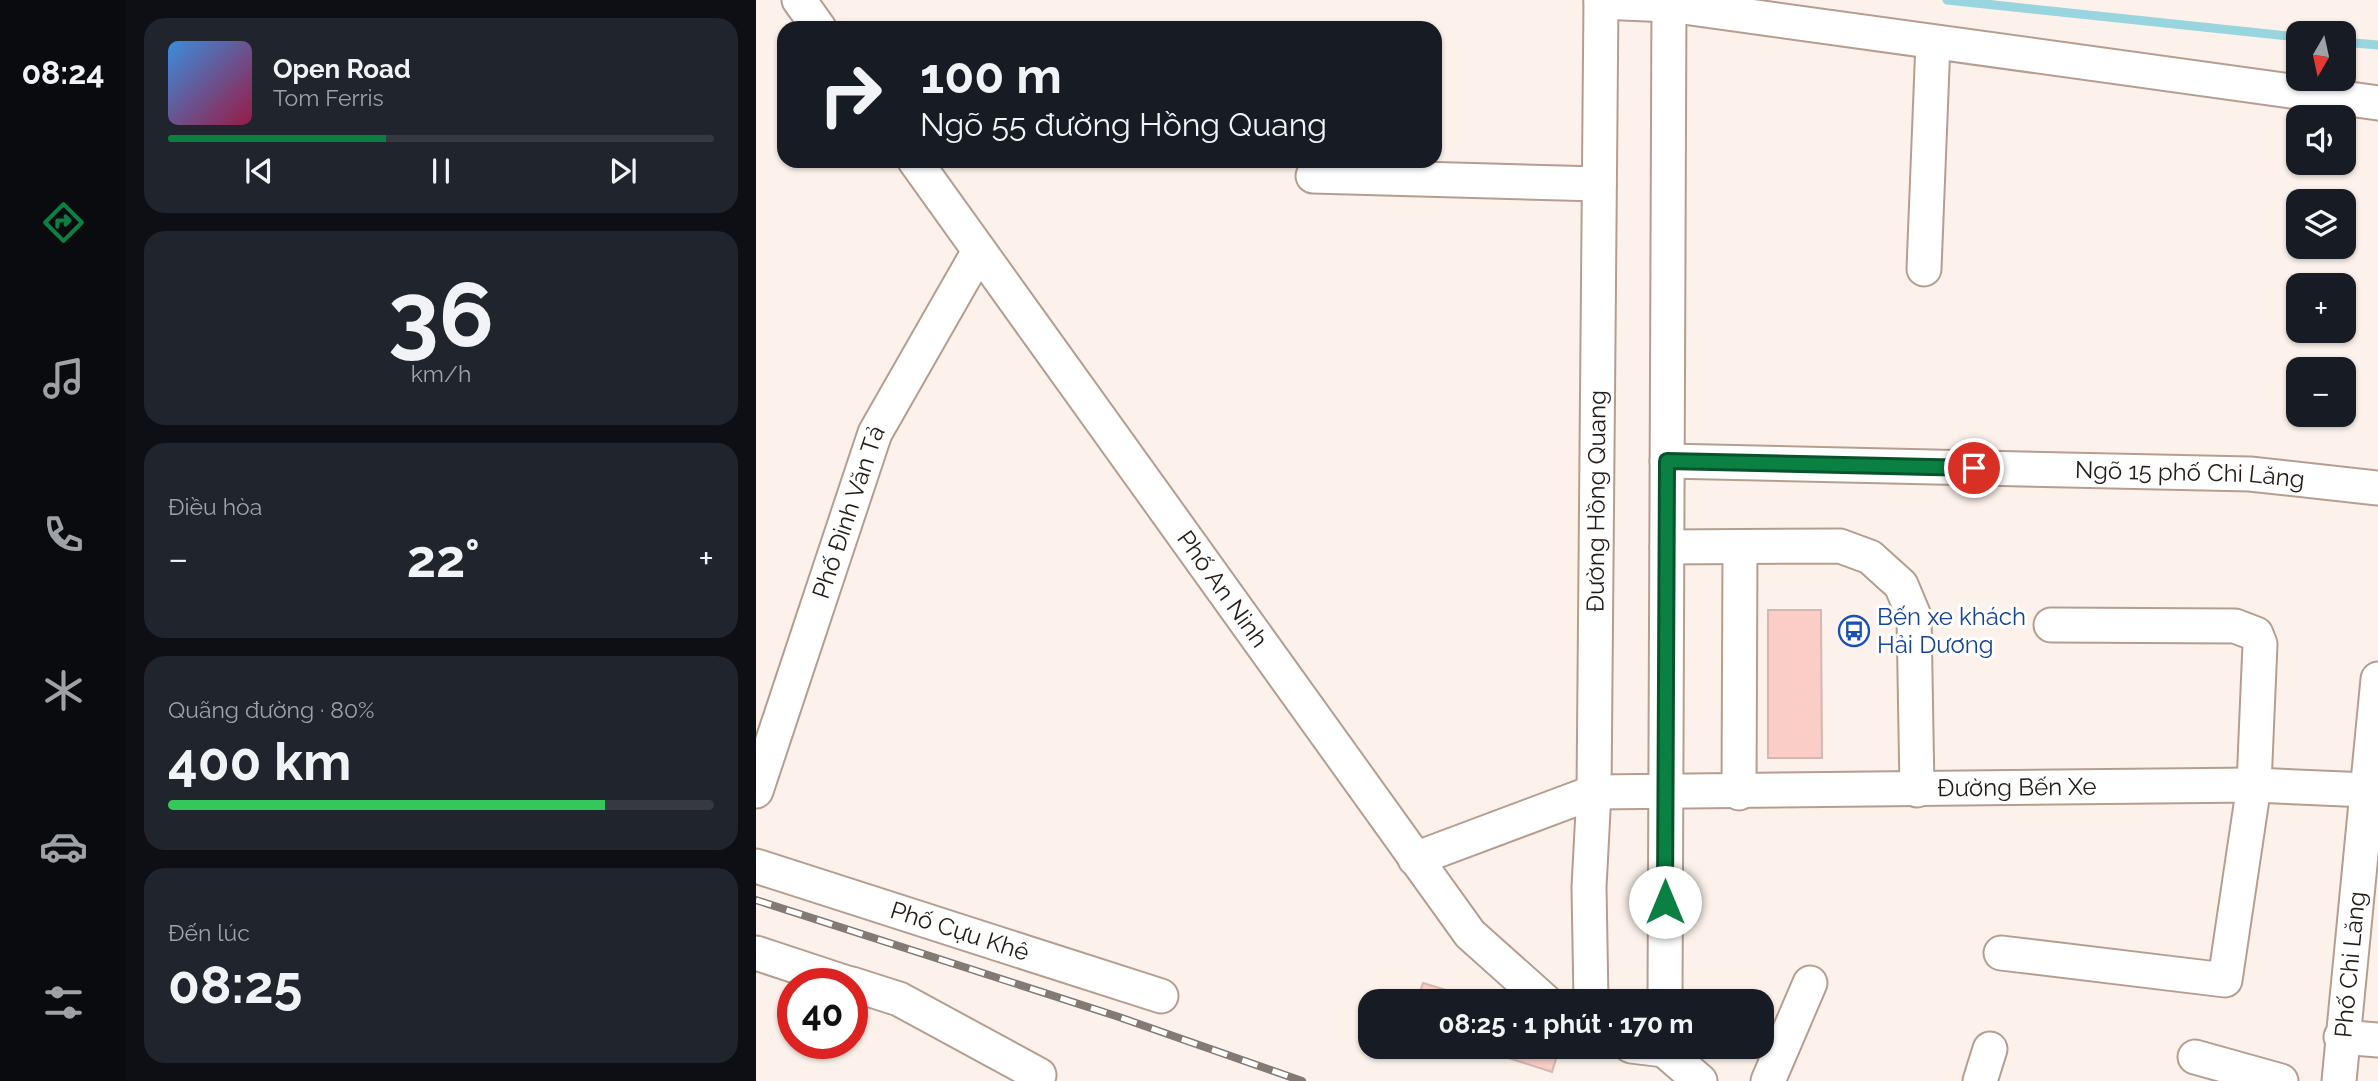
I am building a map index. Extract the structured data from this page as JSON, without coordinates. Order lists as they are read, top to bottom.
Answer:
{
  "streets": {
    "street": [
      "Ngõ 15 phố Chi Lăng",
      "Đường Hồng Quang",
      "Phố Đinh Văn Tả",
      "Phố An Ninh",
      "Đường Bến Xe",
      "Phố Cựu Khê",
      "Phố Chi Lăng"
    ]
  },
  "crossings": [
    ["Đường Hồng Quang", "Đường Bến Xe"],
    ["Phố Đinh Văn Tả", "Phố An Ninh"],
    ["Đường Bến Xe", "Phố Chi Lăng"]
  ],
  "places": {
    "bus stop": ["Bến xe khách Hải Dương"]
  },
  "north": "bottom",
  "page": {
    "tabs": "08:24",
    "map_buttons": ["+", "−"],
    "turn": ["100 m", "Ngõ 55 đường Hồng Quang"],
    "song": ["Open Road", "Tom Ferris"],
    "tile": [
      ["36", "km/h"],
      "Điều hòa",
      ["Quãng đường · 80%", "400 km"],
      ["Đến lúc", "08:25"]
    ],
    "heat": ["−", "22°", "+"],
    "limit": "40",
    "trip": "08:25 · 1 phút · 170 m"
  }
}
